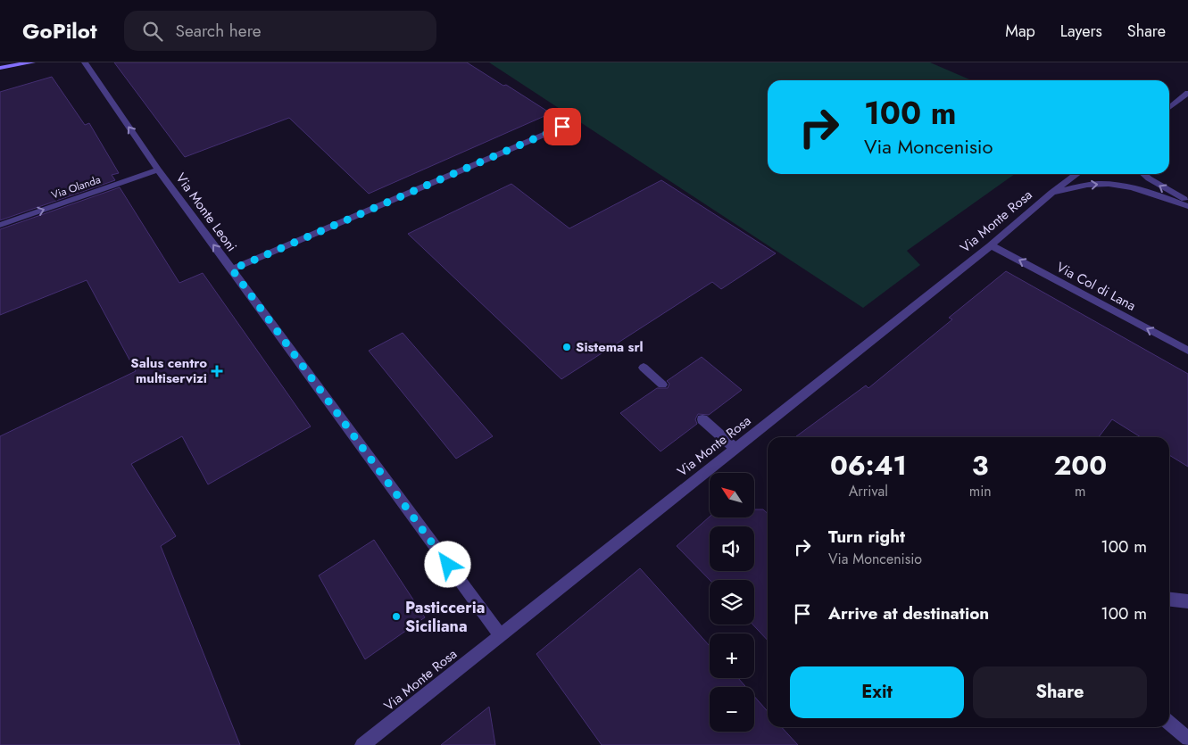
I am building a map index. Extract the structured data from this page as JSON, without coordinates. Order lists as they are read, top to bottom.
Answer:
{
  "streets": {
    "street": [
      "Via Olanda",
      "Via Monte Leoni",
      "Via Monte Rosa",
      "Via Col di Lana"
    ]
  },
  "crossings": [
    ["Via Olanda", "Via Monte Leoni"],
    ["Via Monte Leoni", "Via Monte Rosa"],
    ["Via Monte Rosa", "Via Col di Lana"]
  ],
  "one_way": ["Via Olanda", "Via Monte Leoni", "Via Col di Lana"],
  "places": {
    "other": ["Sistema srl", "Pasticceria Siciliana"],
    "health": ["Salus centro multiservizi"]
  },
  "north": "top left",
  "page": {
    "header": "GoPilot",
    "search": "Search here",
    "nav": ["Map", "Layers", "Share"],
    "turn": ["100 m", "Via Moncenisio"],
    "eta": [
      "06:41",
      "Arrival",
      "3",
      "min",
      "200",
      "m"
    ],
    "map_buttons": ["+", "−"],
    "list": [
      {
        "name": "Turn right",
        "note": "Via Moncenisio",
        "value": "100 m"
      },
      {
        "name": "Arrive at destination",
        "value": "100 m"
      }
    ],
    "buttons": ["Exit", "Share"]
  }
}
